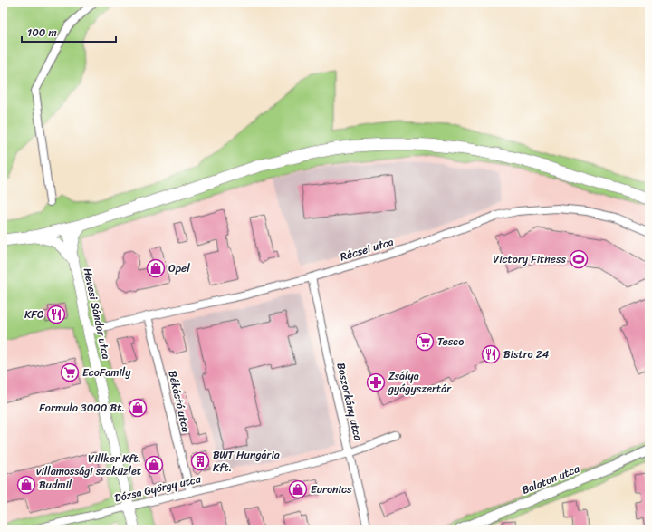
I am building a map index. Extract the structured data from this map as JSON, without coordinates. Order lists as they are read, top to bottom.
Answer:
{
  "streets": {
    "main road": ["Hevesi Sándor utca"],
    "street": [
      "Récsei utca",
      "Békástó utca",
      "Boszorkány utca",
      "Balaton utca",
      "Dózsa György utca"
    ]
  },
  "crossings": [
    ["Récsei utca", "Hevesi Sándor utca"],
    ["Récsei utca", "Békástó utca"],
    ["Récsei utca", "Boszorkány utca"],
    ["Hevesi Sándor utca", "Dózsa György utca"],
    ["Békástó utca", "Dózsa György utca"],
    ["Boszorkány utca", "Dózsa György utca"]
  ],
  "places": {
    "sports": ["Victory Fitness"],
    "shop": [
      "Opel",
      "Formula 3000 Bt.",
      "Villker Kft. villamossági szaküzlet",
      "Budmil",
      "Euronics"
    ],
    "restaurant": ["KFC", "Bistro 24"],
    "supermarket": ["Tesco", "EcoFamily"],
    "pharmacy": ["Zsálya gyógyszertár"],
    "building": ["BWT Hungária Kft."]
  },
  "scale_bar": "100 m"
}
